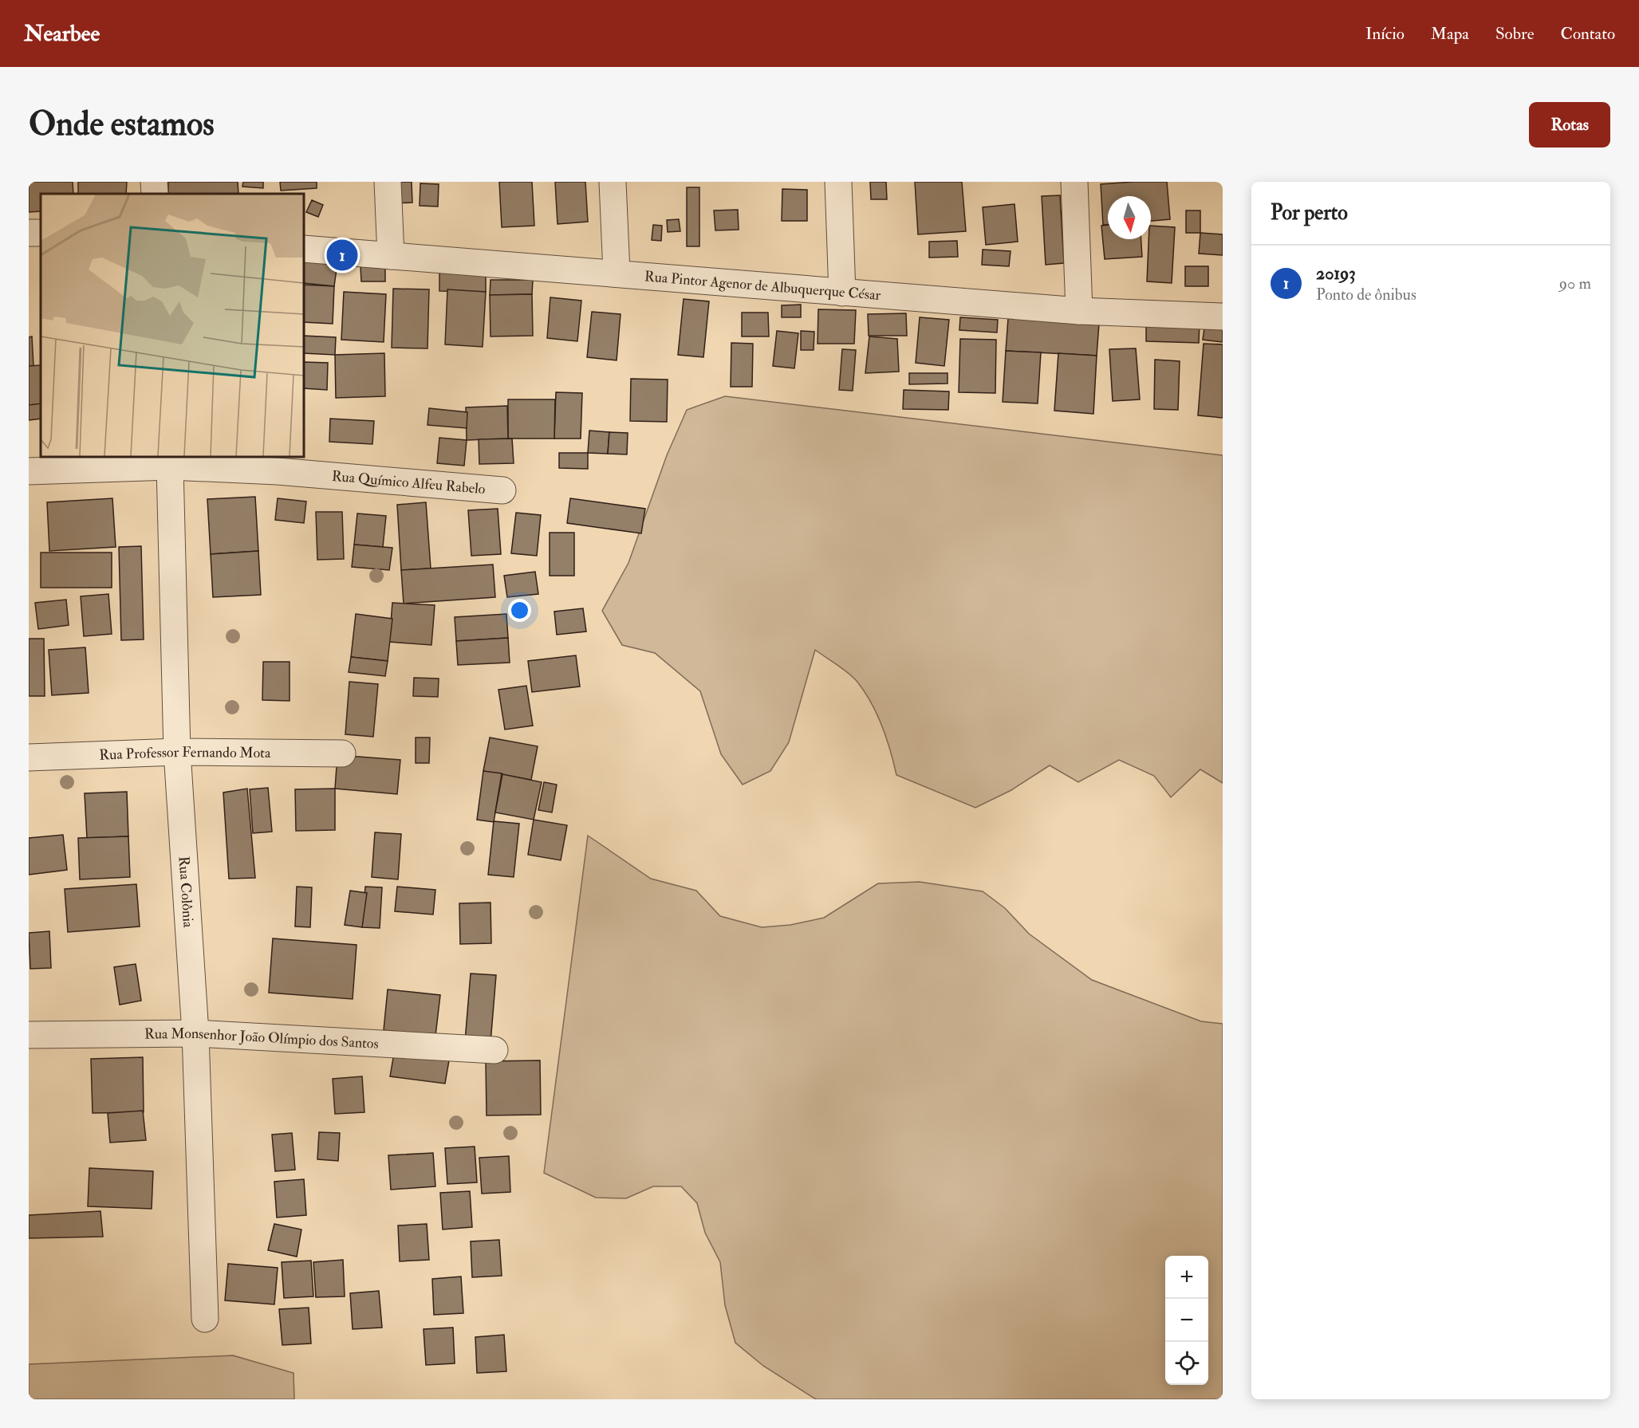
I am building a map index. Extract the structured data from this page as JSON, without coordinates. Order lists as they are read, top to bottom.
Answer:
{
  "streets": {
    "street": [
      "Rua Pintor Agenor de Albuquerque César",
      "Rua Químico Alfeu Rabelo",
      "Rua Professor Fernando Mota",
      "Rua Colônia",
      "Rua Monsenhor João Olímpio dos Santos"
    ]
  },
  "crossings": [
    ["Rua Químico Alfeu Rabelo", "Rua Colônia"],
    ["Rua Professor Fernando Mota", "Rua Colônia"],
    ["Rua Colônia", "Rua Monsenhor João Olímpio dos Santos"]
  ],
  "north": "bottom",
  "page": {
    "header": "Nearbee",
    "nav": [
      "Início",
      "Mapa",
      "Sobre",
      "Contato"
    ],
    "buttons": "Rotas",
    "title": "Onde estamos",
    "heading": "Por perto",
    "pins": "1",
    "list": [
      {
        "mark": "1",
        "name": "20193",
        "note": "Ponto de ônibus",
        "value": "90 m"
      }
    ],
    "map_buttons": ["+", "−"]
  }
}
